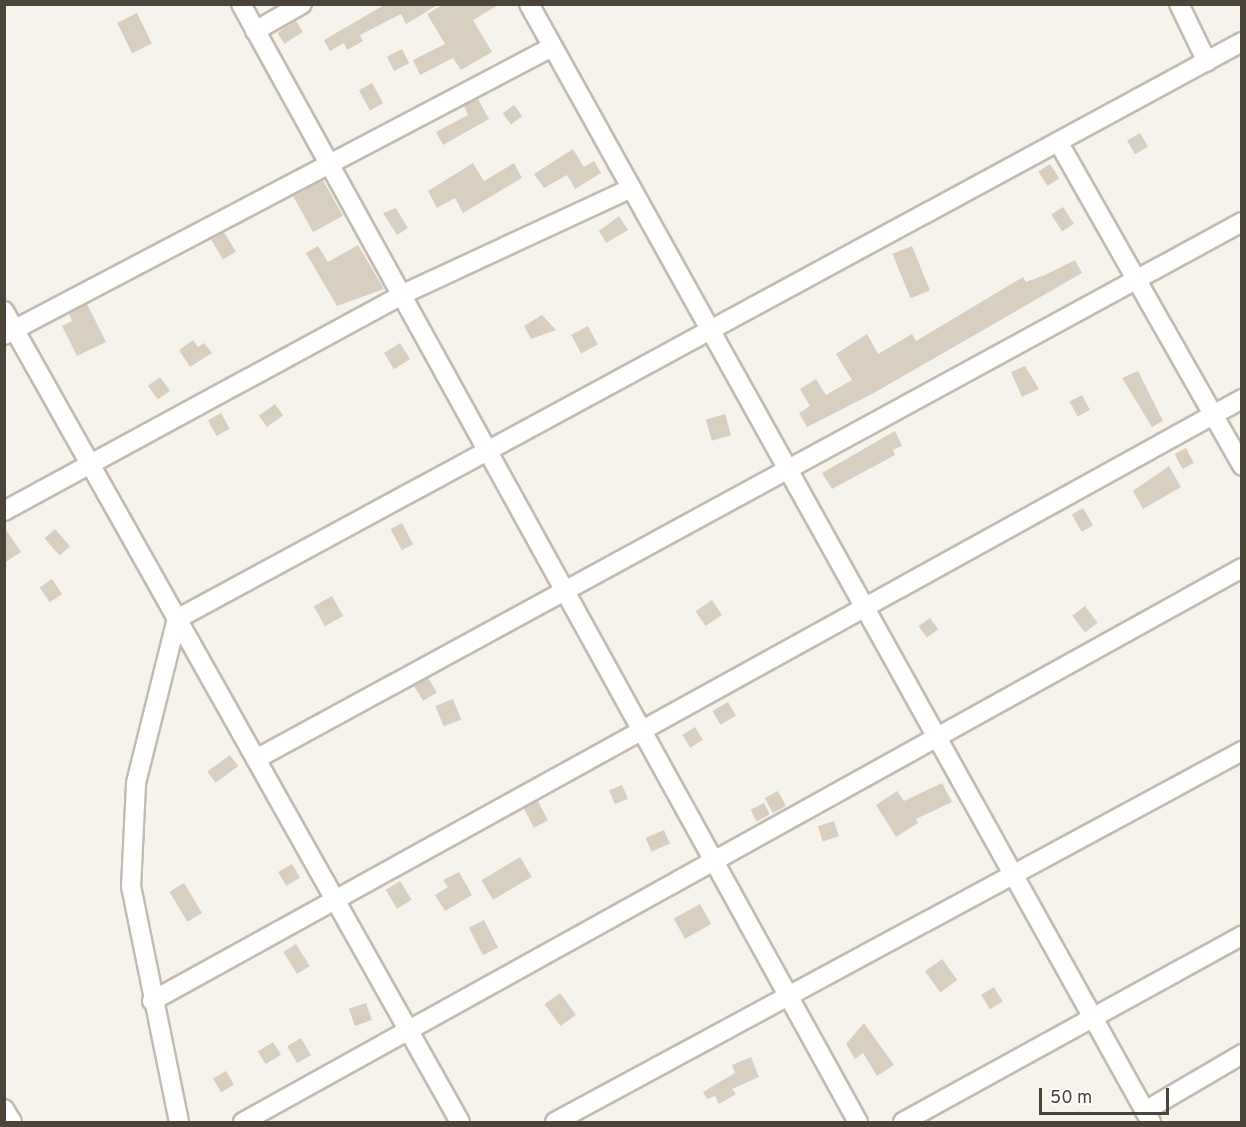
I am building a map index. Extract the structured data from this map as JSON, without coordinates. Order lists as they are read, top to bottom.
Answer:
{
  "scale_bar": "50 m"
}
